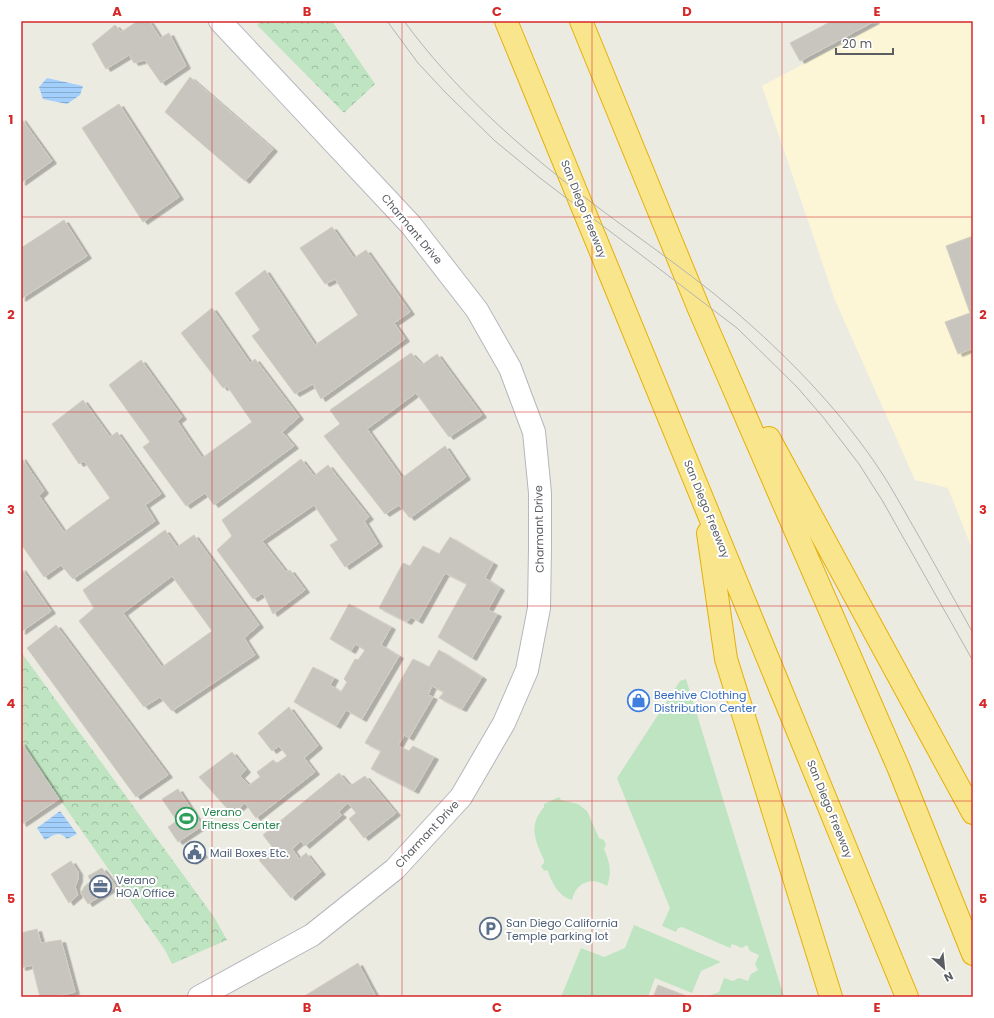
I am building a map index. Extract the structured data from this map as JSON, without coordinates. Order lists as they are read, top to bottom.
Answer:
{
  "streets": {
    "highway": ["San Diego Freeway"],
    "street": ["Charmant Drive"]
  },
  "places": {
    "shop": ["Beehive Clothing Distribution Center"],
    "sports": ["Verano Fitness Center"],
    "public building": ["Mail Boxes Etc."],
    "office": ["Verano HOA Office"],
    "parking": ["San Diego California Temple parking lot"]
  },
  "scale_bar": "20 m",
  "north": "bottom right",
  "grid": {
    "columns": [
      "A",
      "B",
      "C",
      "D",
      "E"
    ],
    "rows": [
      "1",
      "2",
      "3",
      "4",
      "5"
    ]
  }
}
